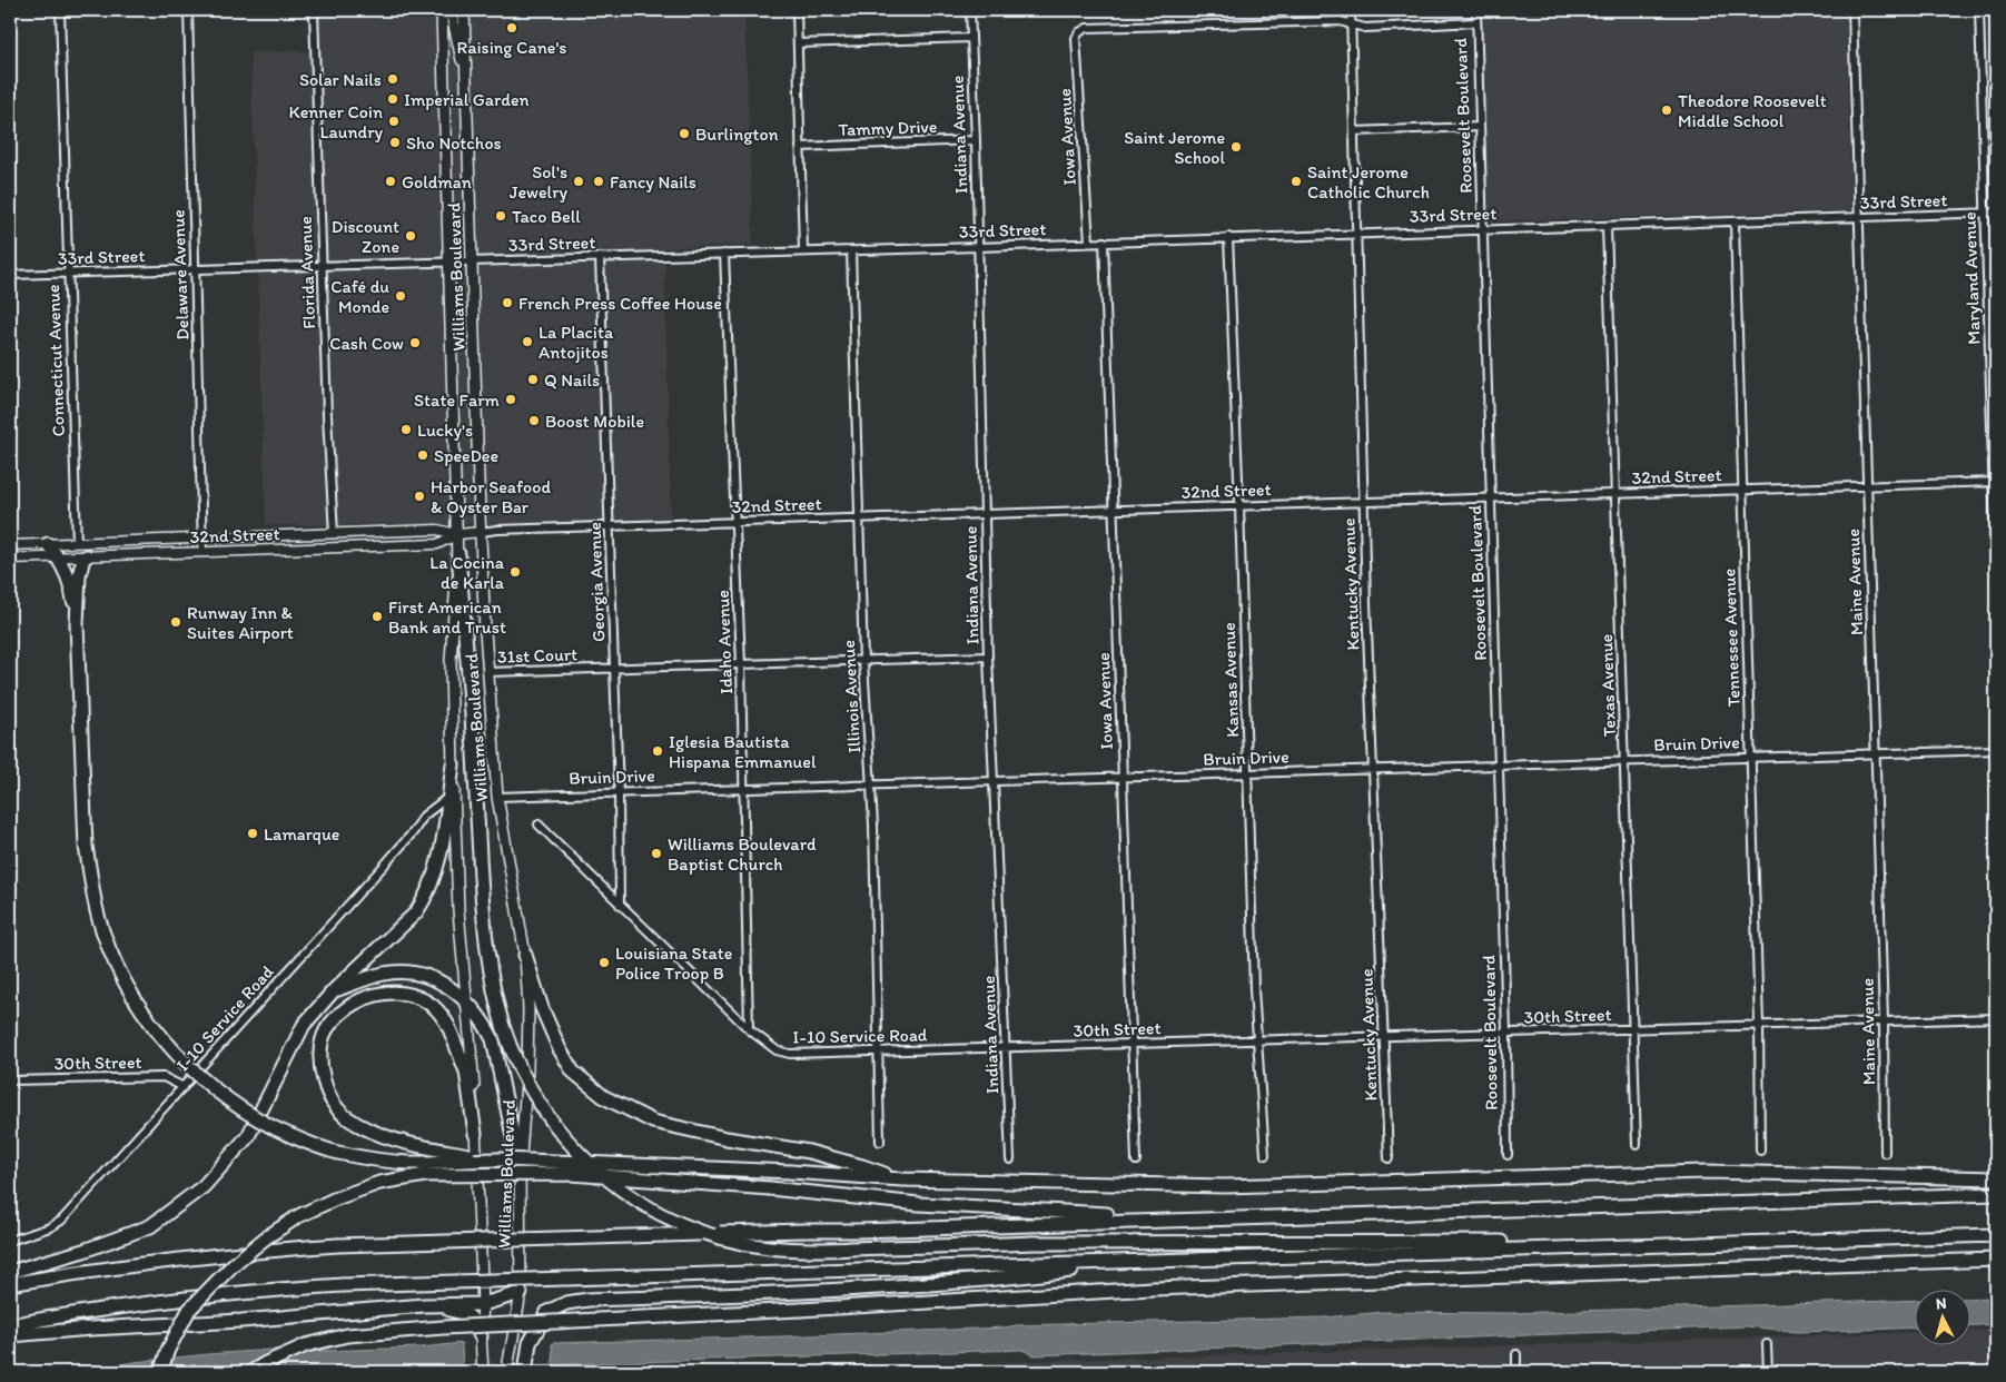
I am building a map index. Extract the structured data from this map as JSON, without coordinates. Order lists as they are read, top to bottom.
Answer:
{
  "streets": {
    "main road": ["Williams Boulevard"],
    "street": [
      "Roosevelt Boulevard",
      "Tammy Drive",
      "Indiana Avenue",
      "Iowa Avenue",
      "33rd Street",
      "Florida Avenue",
      "Delaware Avenue",
      "Maryland Avenue",
      "Connecticut Avenue",
      "32nd Street",
      "Georgia Avenue",
      "Maine Avenue",
      "Kentucky Avenue",
      "Tennessee Avenue",
      "Idaho Avenue",
      "31st Court",
      "Kansas Avenue",
      "Texas Avenue",
      "Illinois Avenue",
      "Bruin Drive",
      "30th Street",
      "I-10 Service Road"
    ]
  },
  "crossings": [
    ["Roosevelt Boulevard", "33rd Street"],
    ["Roosevelt Boulevard", "32nd Street"],
    ["Roosevelt Boulevard", "Bruin Drive"],
    ["Roosevelt Boulevard", "30th Street"],
    ["Tammy Drive", "Indiana Avenue"],
    ["Indiana Avenue", "33rd Street"],
    ["Indiana Avenue", "32nd Street"],
    ["Indiana Avenue", "31st Court"],
    ["Indiana Avenue", "Bruin Drive"],
    ["Indiana Avenue", "30th Street"],
    ["Indiana Avenue", "I-10 Service Road"],
    ["Iowa Avenue", "33rd Street"],
    ["Iowa Avenue", "32nd Street"],
    ["Iowa Avenue", "Kentucky Avenue"],
    ["Iowa Avenue", "Bruin Drive"],
    ["Iowa Avenue", "30th Street"],
    ["33rd Street", "Florida Avenue"],
    ["33rd Street", "Delaware Avenue"],
    ["33rd Street", "Williams Boulevard"],
    ["33rd Street", "Maryland Avenue"],
    ["33rd Street", "Connecticut Avenue"],
    ["33rd Street", "Georgia Avenue"],
    ["33rd Street", "Maine Avenue"],
    ["33rd Street", "Kentucky Avenue"],
    ["33rd Street", "Tennessee Avenue"],
    ["33rd Street", "Idaho Avenue"],
    ["33rd Street", "Kansas Avenue"],
    ["33rd Street", "Texas Avenue"],
    ["33rd Street", "Illinois Avenue"],
    ["Florida Avenue", "32nd Street"],
    ["Delaware Avenue", "32nd Street"],
    ["Williams Boulevard", "32nd Street"],
    ["Williams Boulevard", "31st Court"],
    ["Williams Boulevard", "Bruin Drive"],
    ["Maryland Avenue", "32nd Street"],
    ["Connecticut Avenue", "32nd Street"],
    ["32nd Street", "Georgia Avenue"],
    ["32nd Street", "Maine Avenue"],
    ["32nd Street", "Kentucky Avenue"],
    ["32nd Street", "Tennessee Avenue"],
    ["32nd Street", "Idaho Avenue"],
    ["32nd Street", "Kansas Avenue"],
    ["32nd Street", "Texas Avenue"],
    ["32nd Street", "Illinois Avenue"],
    ["Georgia Avenue", "31st Court"],
    ["Georgia Avenue", "Bruin Drive"],
    ["Georgia Avenue", "I-10 Service Road"],
    ["Maine Avenue", "Bruin Drive"],
    ["Maine Avenue", "30th Street"],
    ["Kentucky Avenue", "Bruin Drive"],
    ["Kentucky Avenue", "30th Street"],
    ["Tennessee Avenue", "Bruin Drive"],
    ["Tennessee Avenue", "30th Street"],
    ["Idaho Avenue", "31st Court"],
    ["Idaho Avenue", "Bruin Drive"],
    ["Idaho Avenue", "I-10 Service Road"],
    ["31st Court", "Illinois Avenue"],
    ["Kansas Avenue", "Bruin Drive"],
    ["Kansas Avenue", "30th Street"],
    ["Texas Avenue", "Bruin Drive"],
    ["Texas Avenue", "30th Street"],
    ["Illinois Avenue", "Bruin Drive"],
    ["Illinois Avenue", "I-10 Service Road"],
    ["30th Street", "I-10 Service Road"]
  ],
  "places": [
    "Raising Cane's",
    "Solar Nails",
    "Imperial Garden",
    "Theodore Roosevelt Middle School",
    "Kenner Coin Laundry",
    "Burlington",
    "Sho Notchos",
    "Saint Jerome School",
    "Goldman",
    "Sol's Jewelry",
    "Fancy Nails",
    "Saint Jerome Catholic Church",
    "Taco Bell",
    "Discount Zone",
    "Café du Monde",
    "French Press Coffee House",
    "La Placita Antojitos",
    "Cash Cow",
    "Q Nails",
    "State Farm",
    "Boost Mobile",
    "Lucky's",
    "SpeeDee",
    "Harbor Seafood & Oyster Bar",
    "La Cocina de Karla",
    "First American Bank and Trust",
    "Runway Inn & Suites Airport",
    "Iglesia Bautista Hispana Emmanuel",
    "Lamarque",
    "Williams Boulevard Baptist Church",
    "Louisiana State Police Troop B"
  ],
  "north": "top"
}
